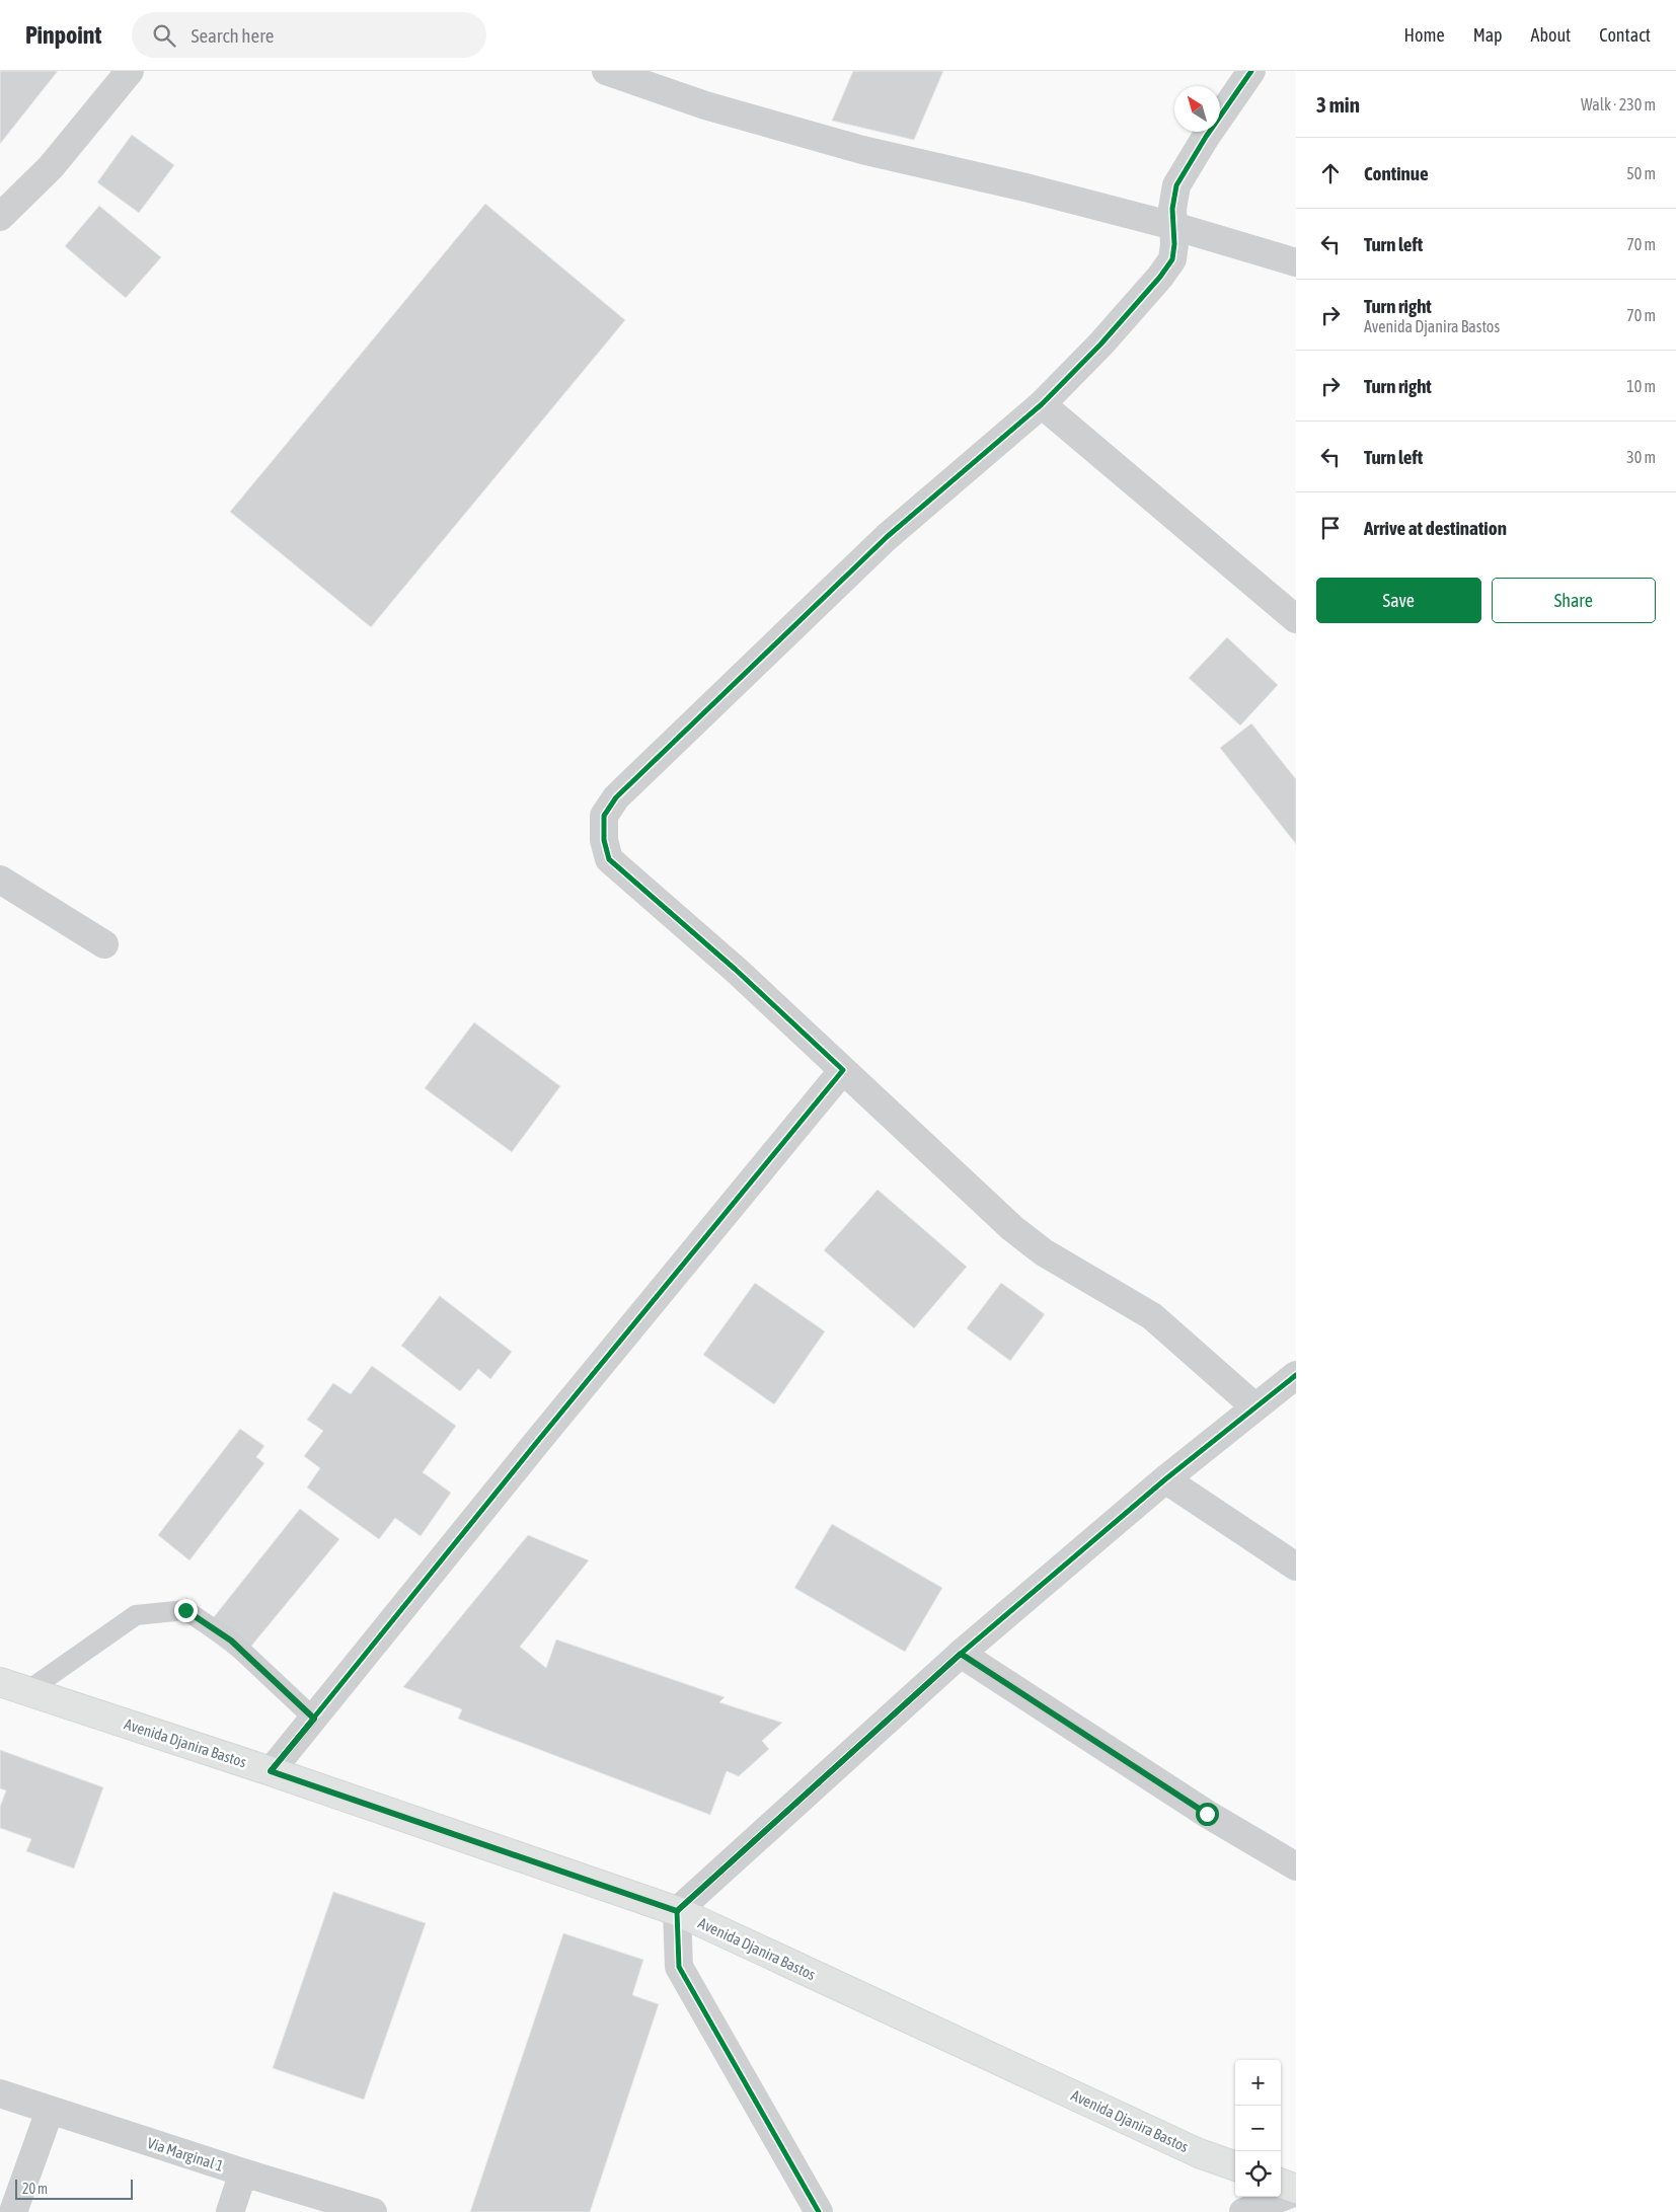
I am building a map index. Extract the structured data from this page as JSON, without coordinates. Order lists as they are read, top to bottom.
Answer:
{
  "streets": {
    "main road": ["Avenida Djanira Bastos"],
    "street": ["Via Marginal 1"]
  },
  "scale_bar": "20 m",
  "north": "top left",
  "page": {
    "header": "Pinpoint",
    "search": "Search here",
    "nav": [
      "Home",
      "Map",
      "About",
      "Contact"
    ],
    "heading": ["3 min", "Walk · 230 m"],
    "list": [
      ["Continue", "50 m"],
      ["Turn left", "70 m"],
      ["Turn right", "Avenida Djanira Bastos", "70 m"],
      ["Turn right", "10 m"],
      ["Turn left", "30 m"],
      "Arrive at destination"
    ],
    "buttons": ["Save", "Share"],
    "map_buttons": ["+", "−"],
    "scale": "20 m"
  }
}
